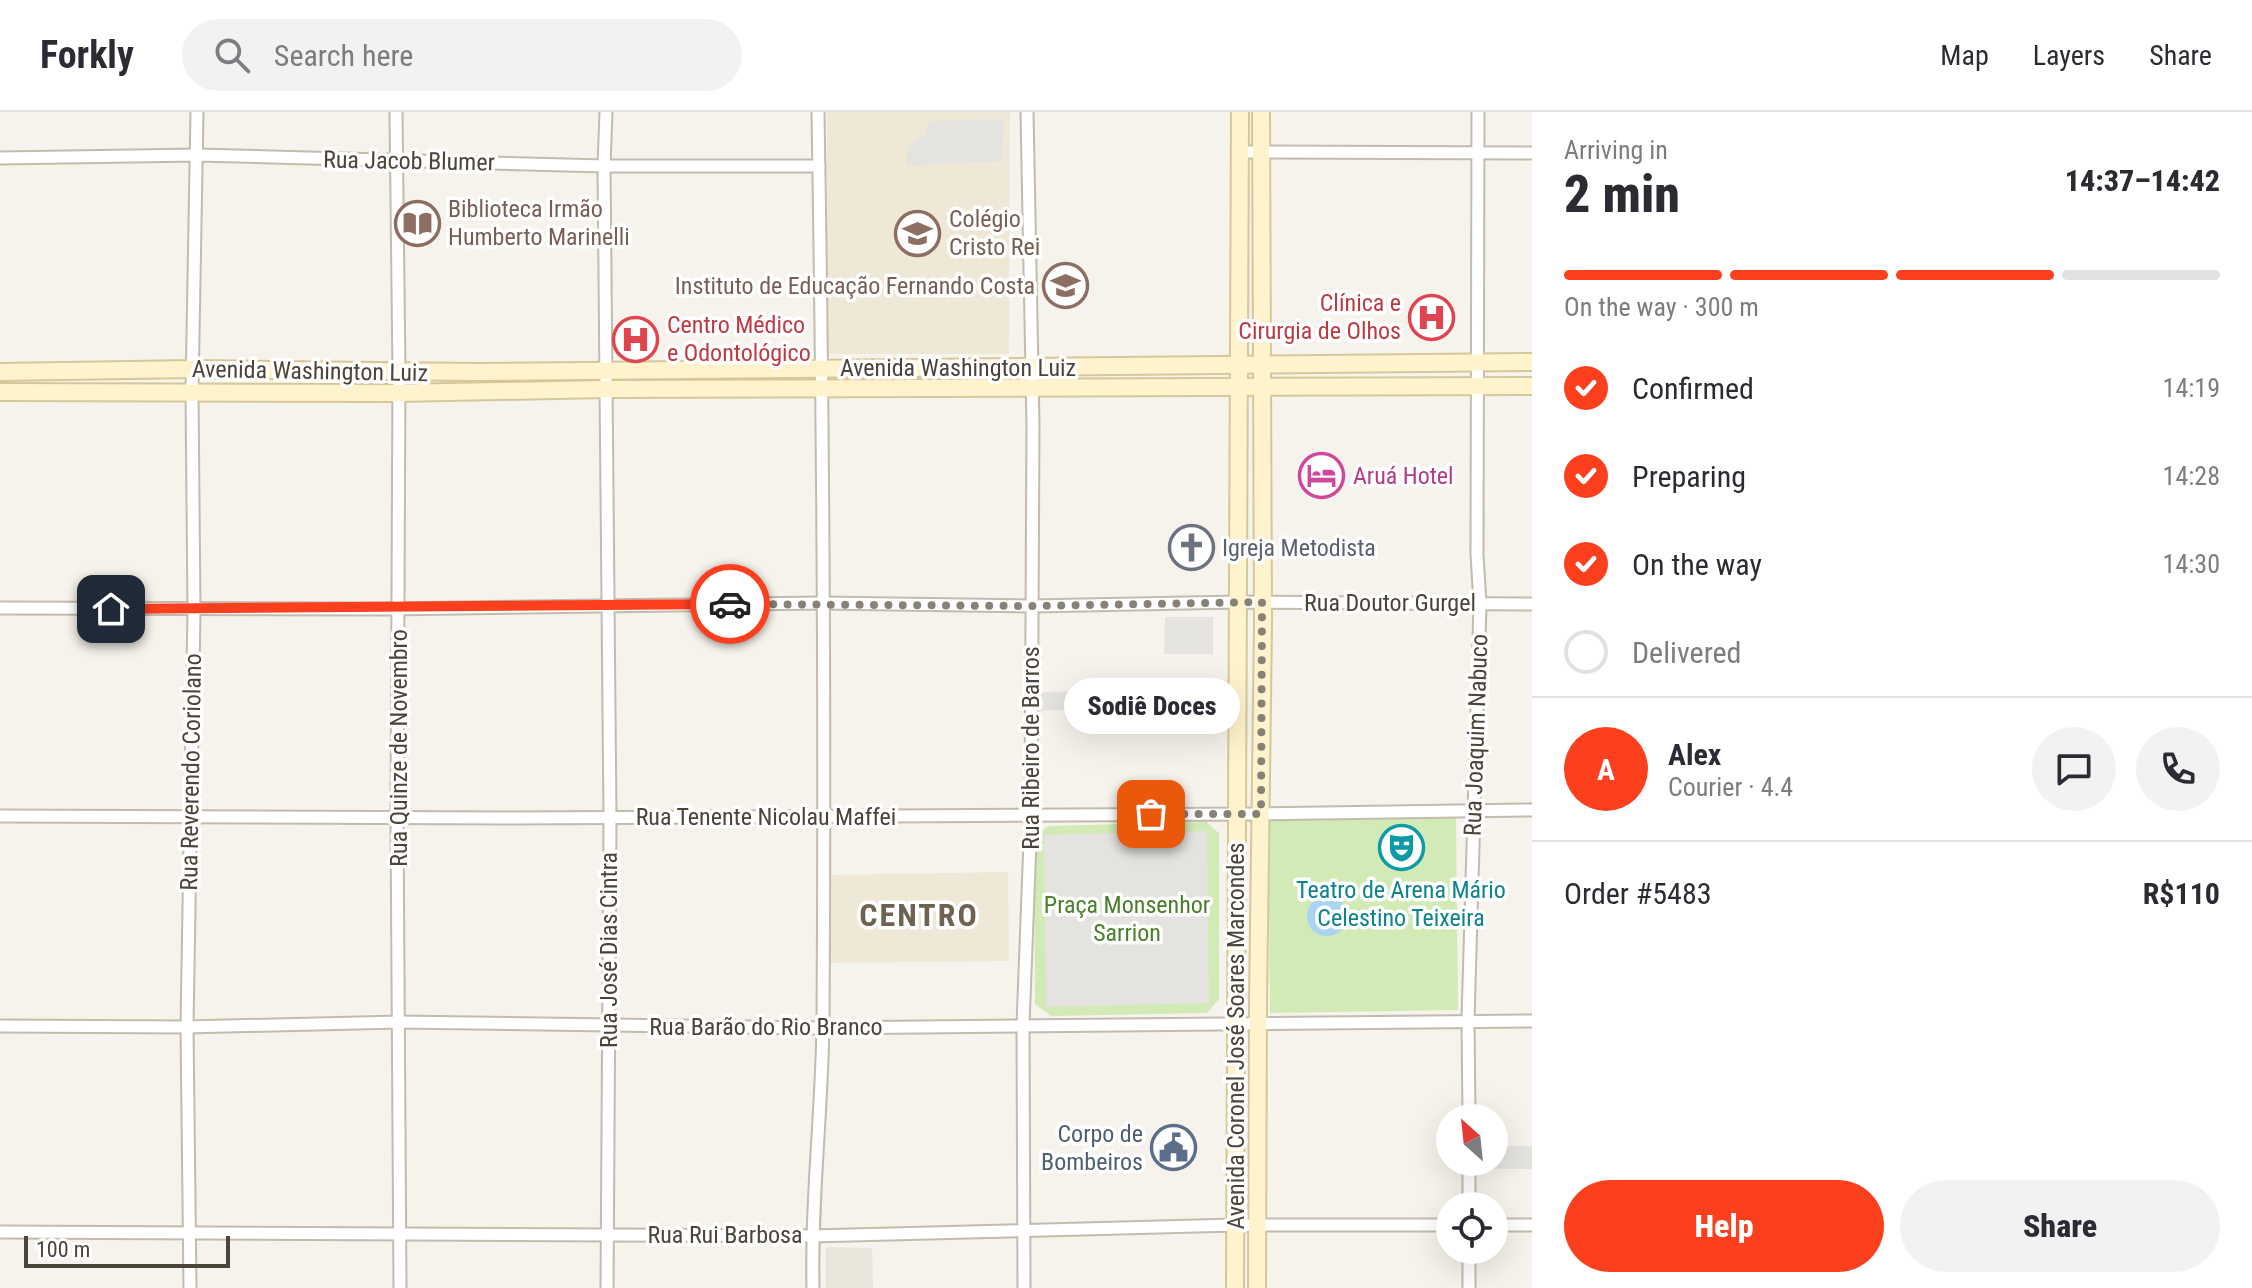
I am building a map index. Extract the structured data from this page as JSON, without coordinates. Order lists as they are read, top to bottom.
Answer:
{
  "streets": {
    "main road": ["Avenida Washington Luiz", "Avenida Coronel José Soares Marcondes"],
    "street": [
      "Rua Jacob Blumer",
      "Rua Doutor Gurgel",
      "Rua Joaquim Nabuco",
      "Rua Quinze de Novembro",
      "Rua Ribeiro de Barros",
      "Rua Reverendo Coriolano",
      "Rua Tenente Nicolau Maffei",
      "Rua José Dias Cintra",
      "Rua Barão do Rio Branco",
      "Rua Rui Barbosa"
    ]
  },
  "crossings": [
    ["Rua Jacob Blumer", "Rua Quinze de Novembro"],
    ["Rua Jacob Blumer", "Rua Reverendo Coriolano"],
    ["Rua Jacob Blumer", "Rua José Dias Cintra"],
    ["Avenida Washington Luiz", "Rua Joaquim Nabuco"],
    ["Avenida Washington Luiz", "Rua Quinze de Novembro"],
    ["Avenida Washington Luiz", "Rua Ribeiro de Barros"],
    ["Avenida Washington Luiz", "Rua Reverendo Coriolano"],
    ["Avenida Washington Luiz", "Rua José Dias Cintra"],
    ["Avenida Washington Luiz", "Avenida Coronel José Soares Marcondes"],
    ["Rua Doutor Gurgel", "Rua Joaquim Nabuco"],
    ["Rua Doutor Gurgel", "Rua Quinze de Novembro"],
    ["Rua Doutor Gurgel", "Rua Ribeiro de Barros"],
    ["Rua Doutor Gurgel", "Rua Reverendo Coriolano"],
    ["Rua Doutor Gurgel", "Rua José Dias Cintra"],
    ["Rua Doutor Gurgel", "Avenida Coronel José Soares Marcondes"],
    ["Rua Joaquim Nabuco", "Rua Tenente Nicolau Maffei"],
    ["Rua Joaquim Nabuco", "Rua Barão do Rio Branco"],
    ["Rua Quinze de Novembro", "Rua Tenente Nicolau Maffei"],
    ["Rua Quinze de Novembro", "Rua Barão do Rio Branco"],
    ["Rua Quinze de Novembro", "Rua Rui Barbosa"],
    ["Rua Ribeiro de Barros", "Rua Tenente Nicolau Maffei"],
    ["Rua Ribeiro de Barros", "Rua Barão do Rio Branco"],
    ["Rua Ribeiro de Barros", "Rua Rui Barbosa"],
    ["Rua Reverendo Coriolano", "Rua Tenente Nicolau Maffei"],
    ["Rua Reverendo Coriolano", "Rua Barão do Rio Branco"],
    ["Rua Reverendo Coriolano", "Rua Rui Barbosa"],
    ["Rua Tenente Nicolau Maffei", "Rua José Dias Cintra"],
    ["Rua Tenente Nicolau Maffei", "Avenida Coronel José Soares Marcondes"],
    ["Rua José Dias Cintra", "Rua Barão do Rio Branco"],
    ["Rua José Dias Cintra", "Rua Rui Barbosa"],
    ["Rua Barão do Rio Branco", "Avenida Coronel José Soares Marcondes"],
    ["Avenida Coronel José Soares Marcondes", "Rua Rui Barbosa"]
  ],
  "districts": ["CENTRO"],
  "parks": ["Praça Monsenhor Sarrion"],
  "places": {
    "library": ["Biblioteca Irmão Humberto Marinelli"],
    "school or university": ["Colégio Cristo Rei", "Instituto de Educação Fernando Costa"],
    "hospital": ["Clínica e Cirurgia de Olhos", "Centro Médico e Odontológico"],
    "hotel": ["Aruá Hotel"],
    "church": ["Igreja Metodista"],
    "other": ["Sodiê Doces"],
    "theatre": ["Teatro de Arena Mário Celestino Teixeira"],
    "public building": ["Corpo de Bombeiros"]
  },
  "scale_bar": "100 m",
  "north": "top left",
  "page": {
    "header": "Forkly",
    "search": "Search here",
    "nav": ["Map", "Layers", "Share"],
    "heading": ["2 min", "Arriving in", "14:37–14:42"],
    "panel": [
      "Alex",
      "Courier · 4.4",
      "Order #5483",
      "R$110"
    ],
    "bar": "On the way · 300 m",
    "list": [
      ["Confirmed", "14:19"],
      ["Preparing", "14:28"],
      ["On the way", "14:30"],
      "Delivered"
    ],
    "bubble": "Sodiê Doces",
    "round": "A",
    "buttons": ["Help", "Share"],
    "scale": "100 m"
  }
}
